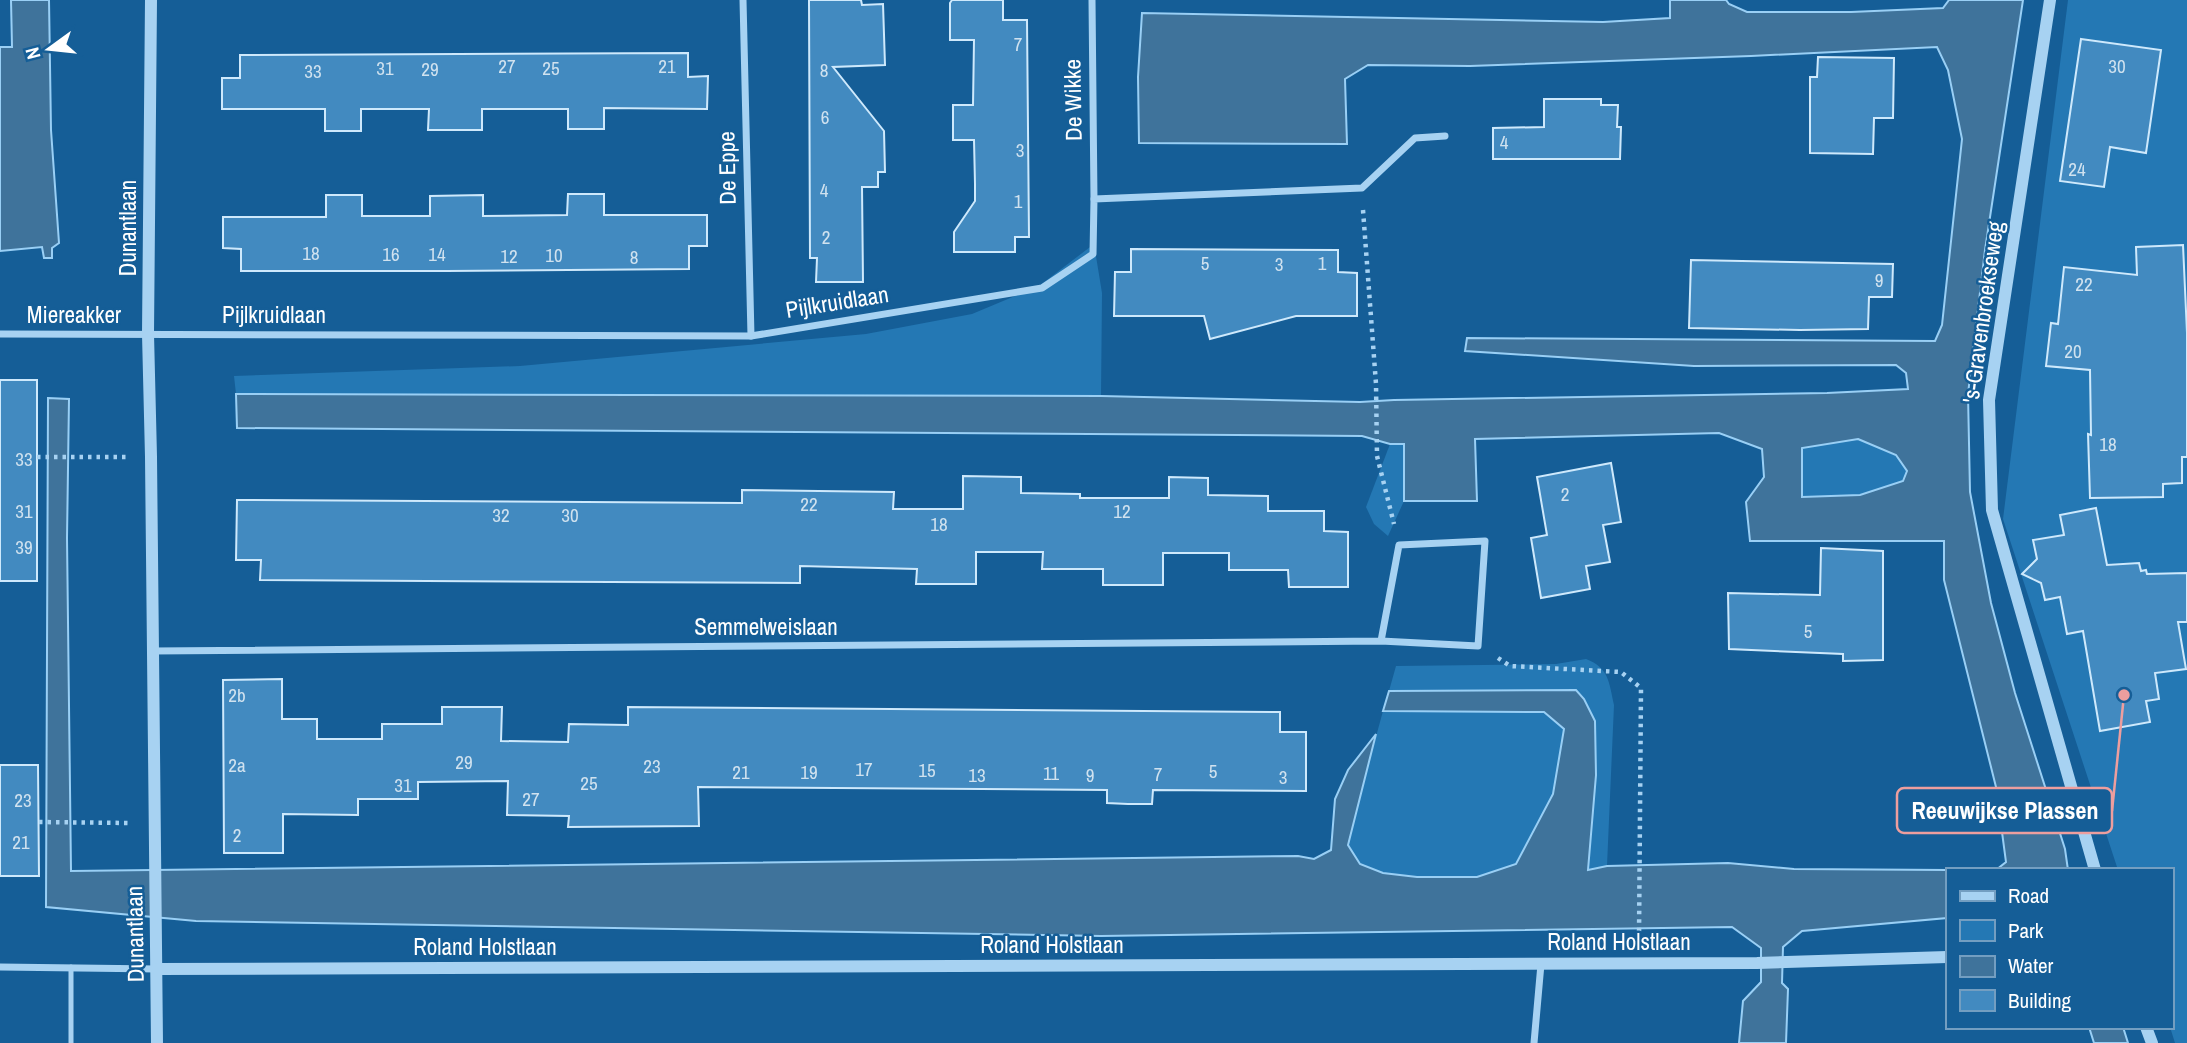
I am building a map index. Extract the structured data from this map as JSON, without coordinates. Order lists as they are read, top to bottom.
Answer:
{
  "streets": {
    "street": [
      "De Wikke",
      "De Eppe",
      "Dunantlaan",
      "Pijlkruidlaan",
      "'s-Gravenbroekseweg",
      "Miereakker",
      "Semmelweislaan",
      "Roland Holstlaan"
    ]
  },
  "crossings": [
    ["De Wikke", "Pijlkruidlaan"],
    ["De Eppe", "Pijlkruidlaan"],
    ["Dunantlaan", "Pijlkruidlaan"],
    ["Dunantlaan", "Miereakker"],
    ["Dunantlaan", "Semmelweislaan"],
    ["Dunantlaan", "Roland Holstlaan"],
    ["Pijlkruidlaan", "Miereakker"]
  ],
  "places": ["Reeuwijkse Plassen"],
  "house_numbers": [
    "7",
    "27",
    "21",
    "30",
    "31",
    "25",
    "29",
    "8",
    "33",
    "6",
    "4",
    "3",
    "24",
    "4",
    "1",
    "2",
    "18",
    "16",
    "14",
    "10",
    "12",
    "8",
    "5",
    "1",
    "3",
    "9",
    "22",
    "20",
    "18",
    "33",
    "2",
    "22",
    "31",
    "12",
    "32",
    "30",
    "18",
    "39",
    "5",
    "2b",
    "29",
    "2a",
    "23",
    "17",
    "15",
    "5",
    "21",
    "19",
    "11",
    "7",
    "13",
    "9",
    "3",
    "25",
    "31",
    "27",
    "23",
    "2",
    "21"
  ],
  "legend": [
    "Road",
    "Park",
    "Water",
    "Building"
  ],
  "north": "left"
}
